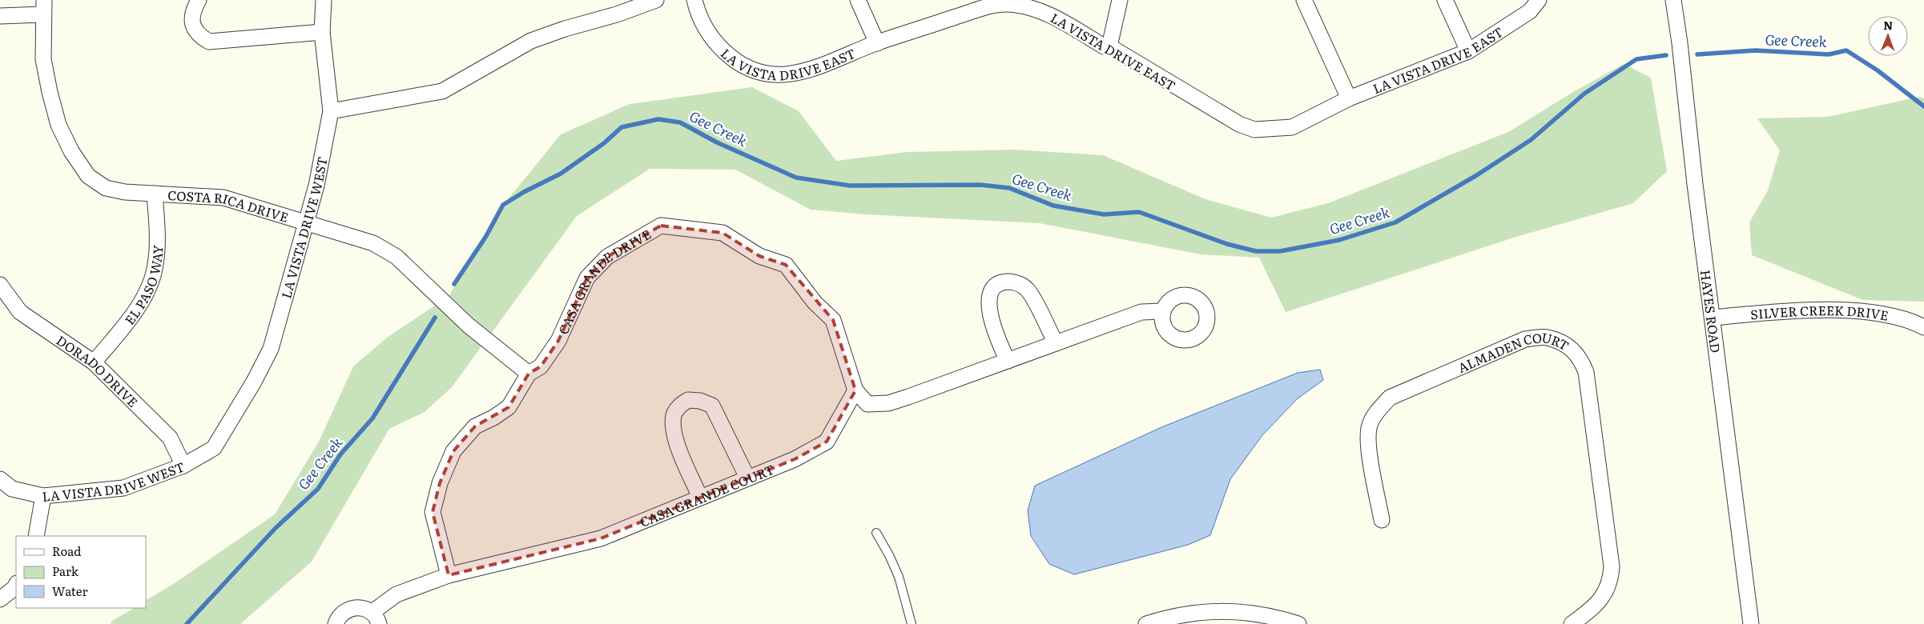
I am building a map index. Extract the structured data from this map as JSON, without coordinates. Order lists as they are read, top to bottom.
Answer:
{
  "streets": {
    "street": [
      "LA VISTA DRIVE EAST",
      "COSTA RICA DRIVE",
      "LA VISTA DRIVE WEST",
      "EL PASO WAY",
      "CASA GRANDE DRIVE",
      "HAYES ROAD",
      "SILVER CREEK DRIVE",
      "ALMADEN COURT",
      "DORADO DRIVE",
      "CASA GRANDE COURT"
    ]
  },
  "crossings": [
    ["COSTA RICA DRIVE", "LA VISTA DRIVE WEST"],
    ["COSTA RICA DRIVE", "EL PASO WAY"],
    ["COSTA RICA DRIVE", "CASA GRANDE DRIVE"],
    ["LA VISTA DRIVE WEST", "DORADO DRIVE"],
    ["EL PASO WAY", "DORADO DRIVE"],
    ["CASA GRANDE DRIVE", "CASA GRANDE COURT"],
    ["HAYES ROAD", "SILVER CREEK DRIVE"]
  ],
  "water": ["Gee Creek"],
  "legend": ["Road", "Park", "Water"],
  "north": "top"
}
